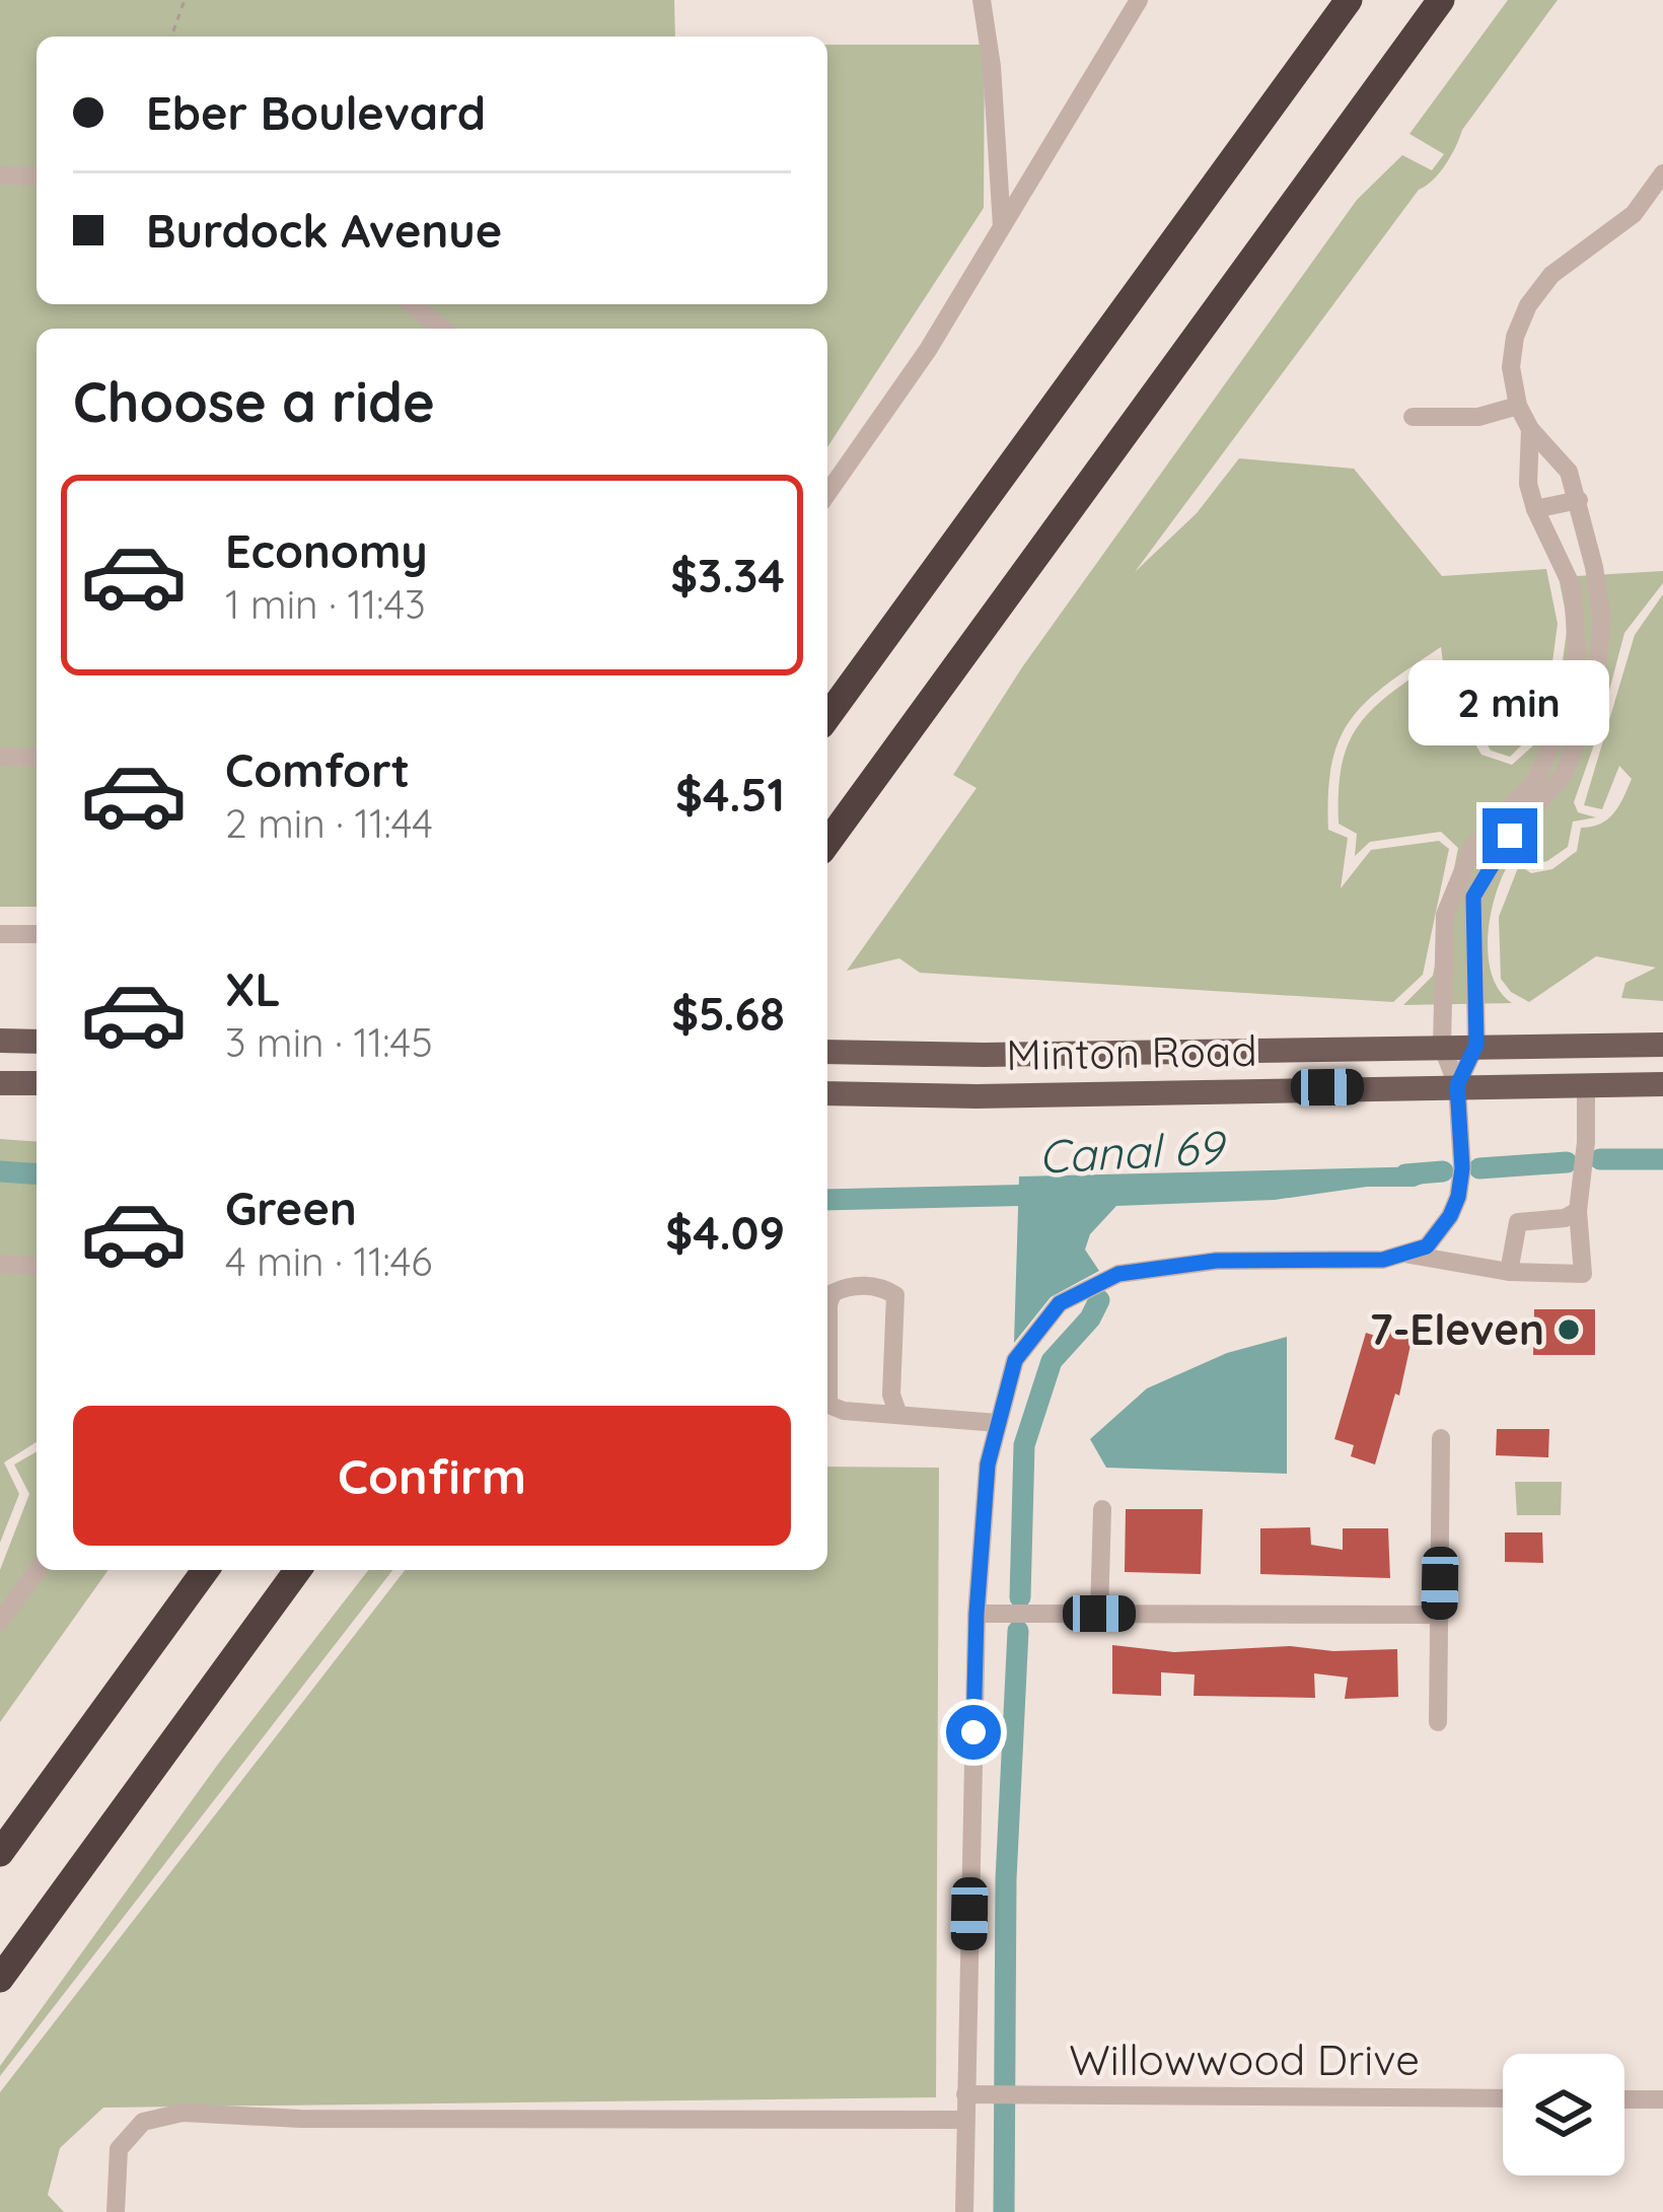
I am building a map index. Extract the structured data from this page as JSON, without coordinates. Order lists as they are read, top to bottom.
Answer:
{
  "streets": {
    "main road": ["Minton Road"],
    "street": ["Willowwood Drive"]
  },
  "water": ["Canal 69"],
  "places": ["7-Eleven"],
  "page": {
    "banner": ["Eber Boulevard", "Burdock Avenue"],
    "heading": "Choose a ride",
    "list": [
      {
        "name": "Economy",
        "note": "1 min · 11:43",
        "value": "$3.34"
      },
      {
        "name": "Comfort",
        "note": "2 min · 11:44",
        "value": "$4.51"
      },
      {
        "name": "XL",
        "note": "3 min · 11:45",
        "value": "$5.68"
      },
      {
        "name": "Green",
        "note": "4 min · 11:46",
        "value": "$4.09"
      }
    ],
    "bubble": "2 min",
    "buttons": "Confirm"
  }
}
